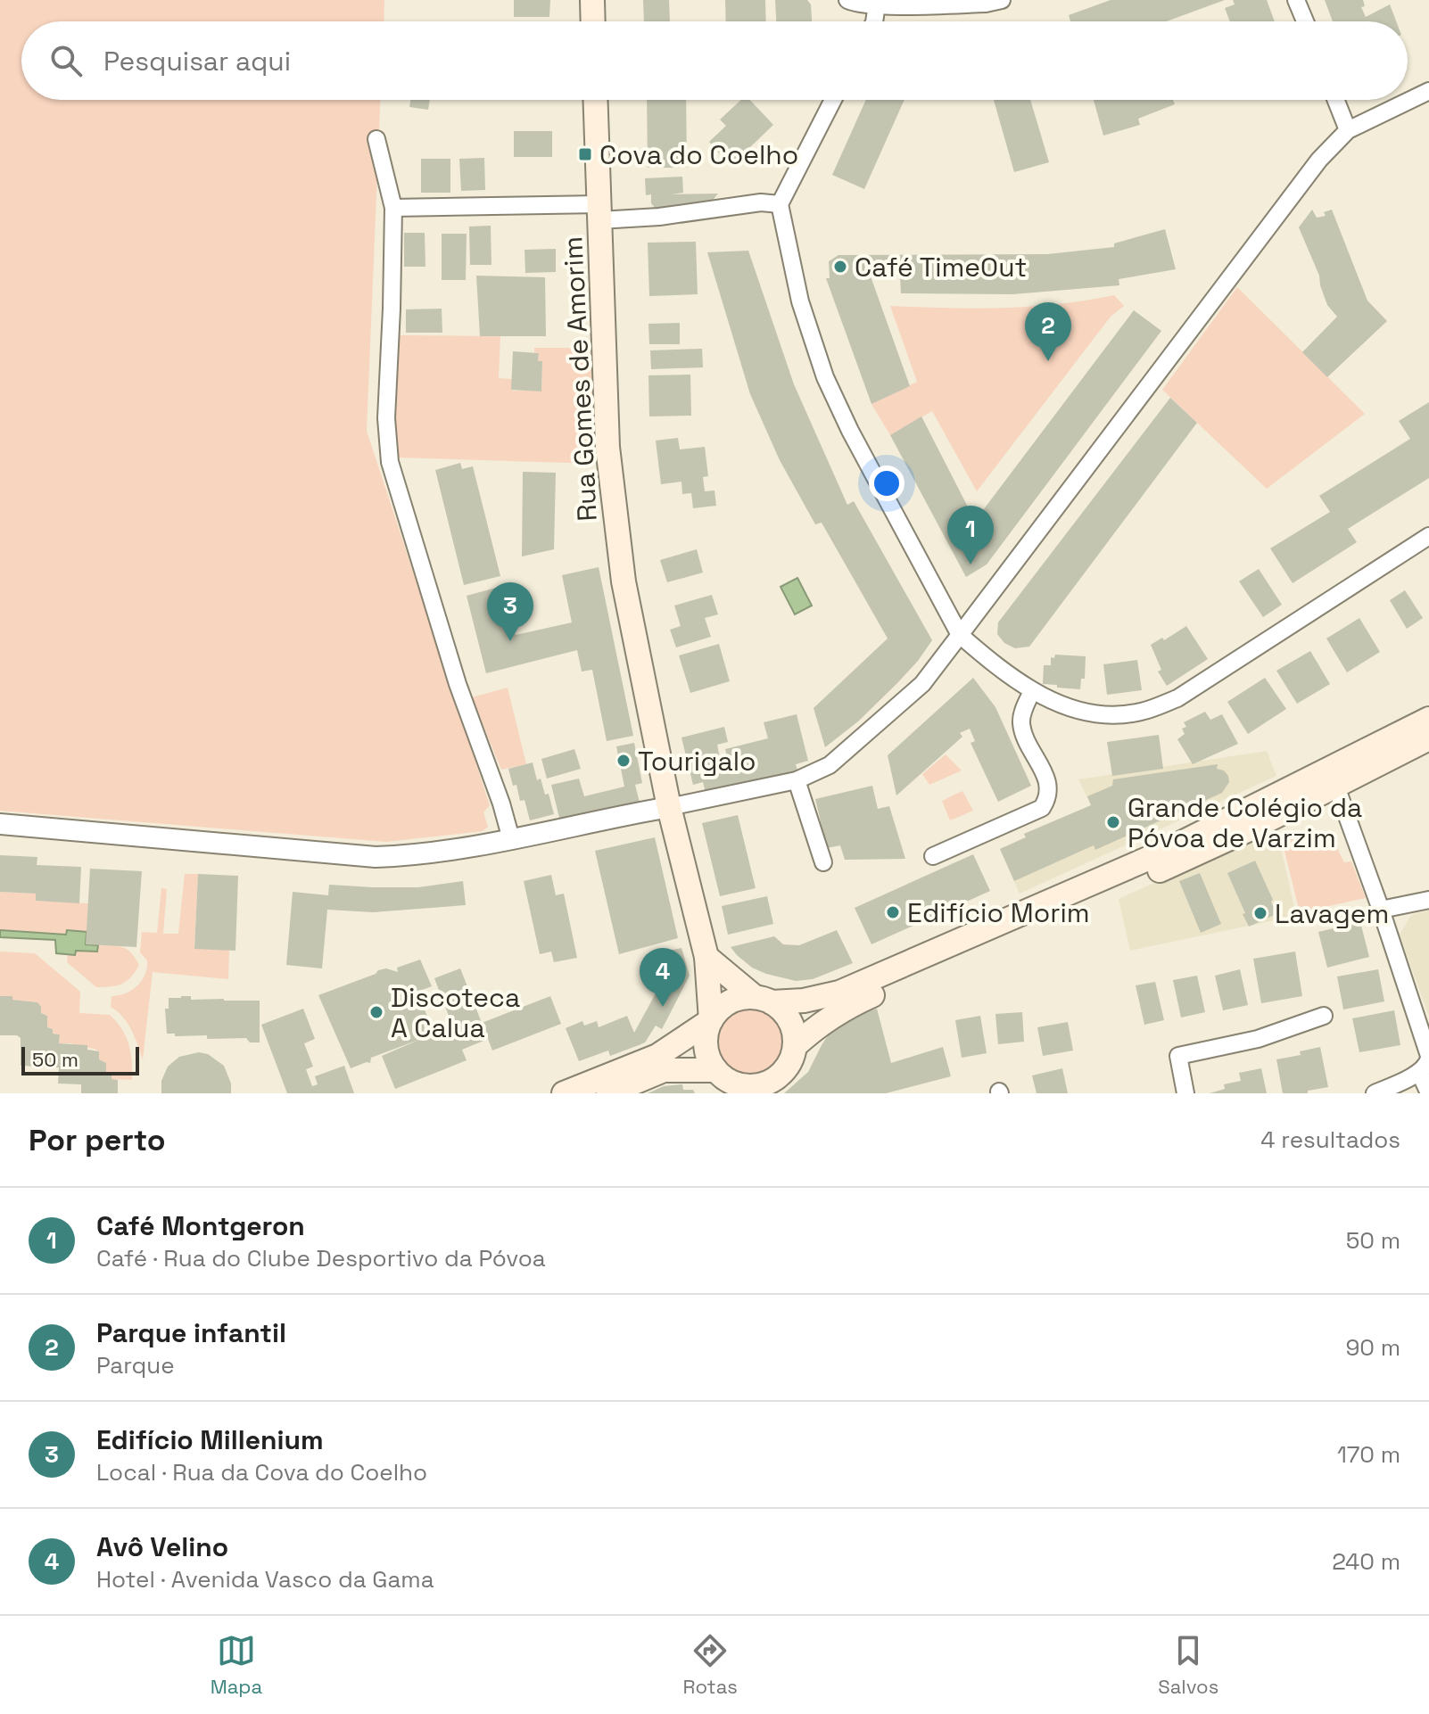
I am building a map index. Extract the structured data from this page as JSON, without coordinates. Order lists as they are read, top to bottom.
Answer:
{
  "streets": {
    "main road": ["Rua Gomes de Amorim"]
  },
  "places": {
    "transit": ["Cova do Coelho"],
    "other": [
      "Café TimeOut",
      "Tourigalo",
      "Grande Colégio da Póvoa de Varzim",
      "Edifício Morim",
      "Lavagem",
      "Discoteca A Calua"
    ]
  },
  "scale_bar": "50 m",
  "page": {
    "search": "Pesquisar aqui",
    "pins": [
      "2",
      "1",
      "3",
      "4"
    ],
    "scale": "50 m",
    "heading": ["Por perto", "4 resultados"],
    "list": [
      {
        "mark": "1",
        "name": "Café Montgeron",
        "note": "Café · Rua do Clube Desportivo da Póvoa",
        "value": "50 m"
      },
      {
        "mark": "2",
        "name": "Parque infantil",
        "note": "Parque",
        "value": "90 m"
      },
      {
        "mark": "3",
        "name": "Edifício Millenium",
        "note": "Local · Rua da Cova do Coelho",
        "value": "170 m"
      },
      {
        "mark": "4",
        "name": "Avô Velino",
        "note": "Hotel · Avenida Vasco da Gama",
        "value": "240 m"
      }
    ],
    "nav": ["Mapa", "Rotas", "Salvos"]
  }
}
